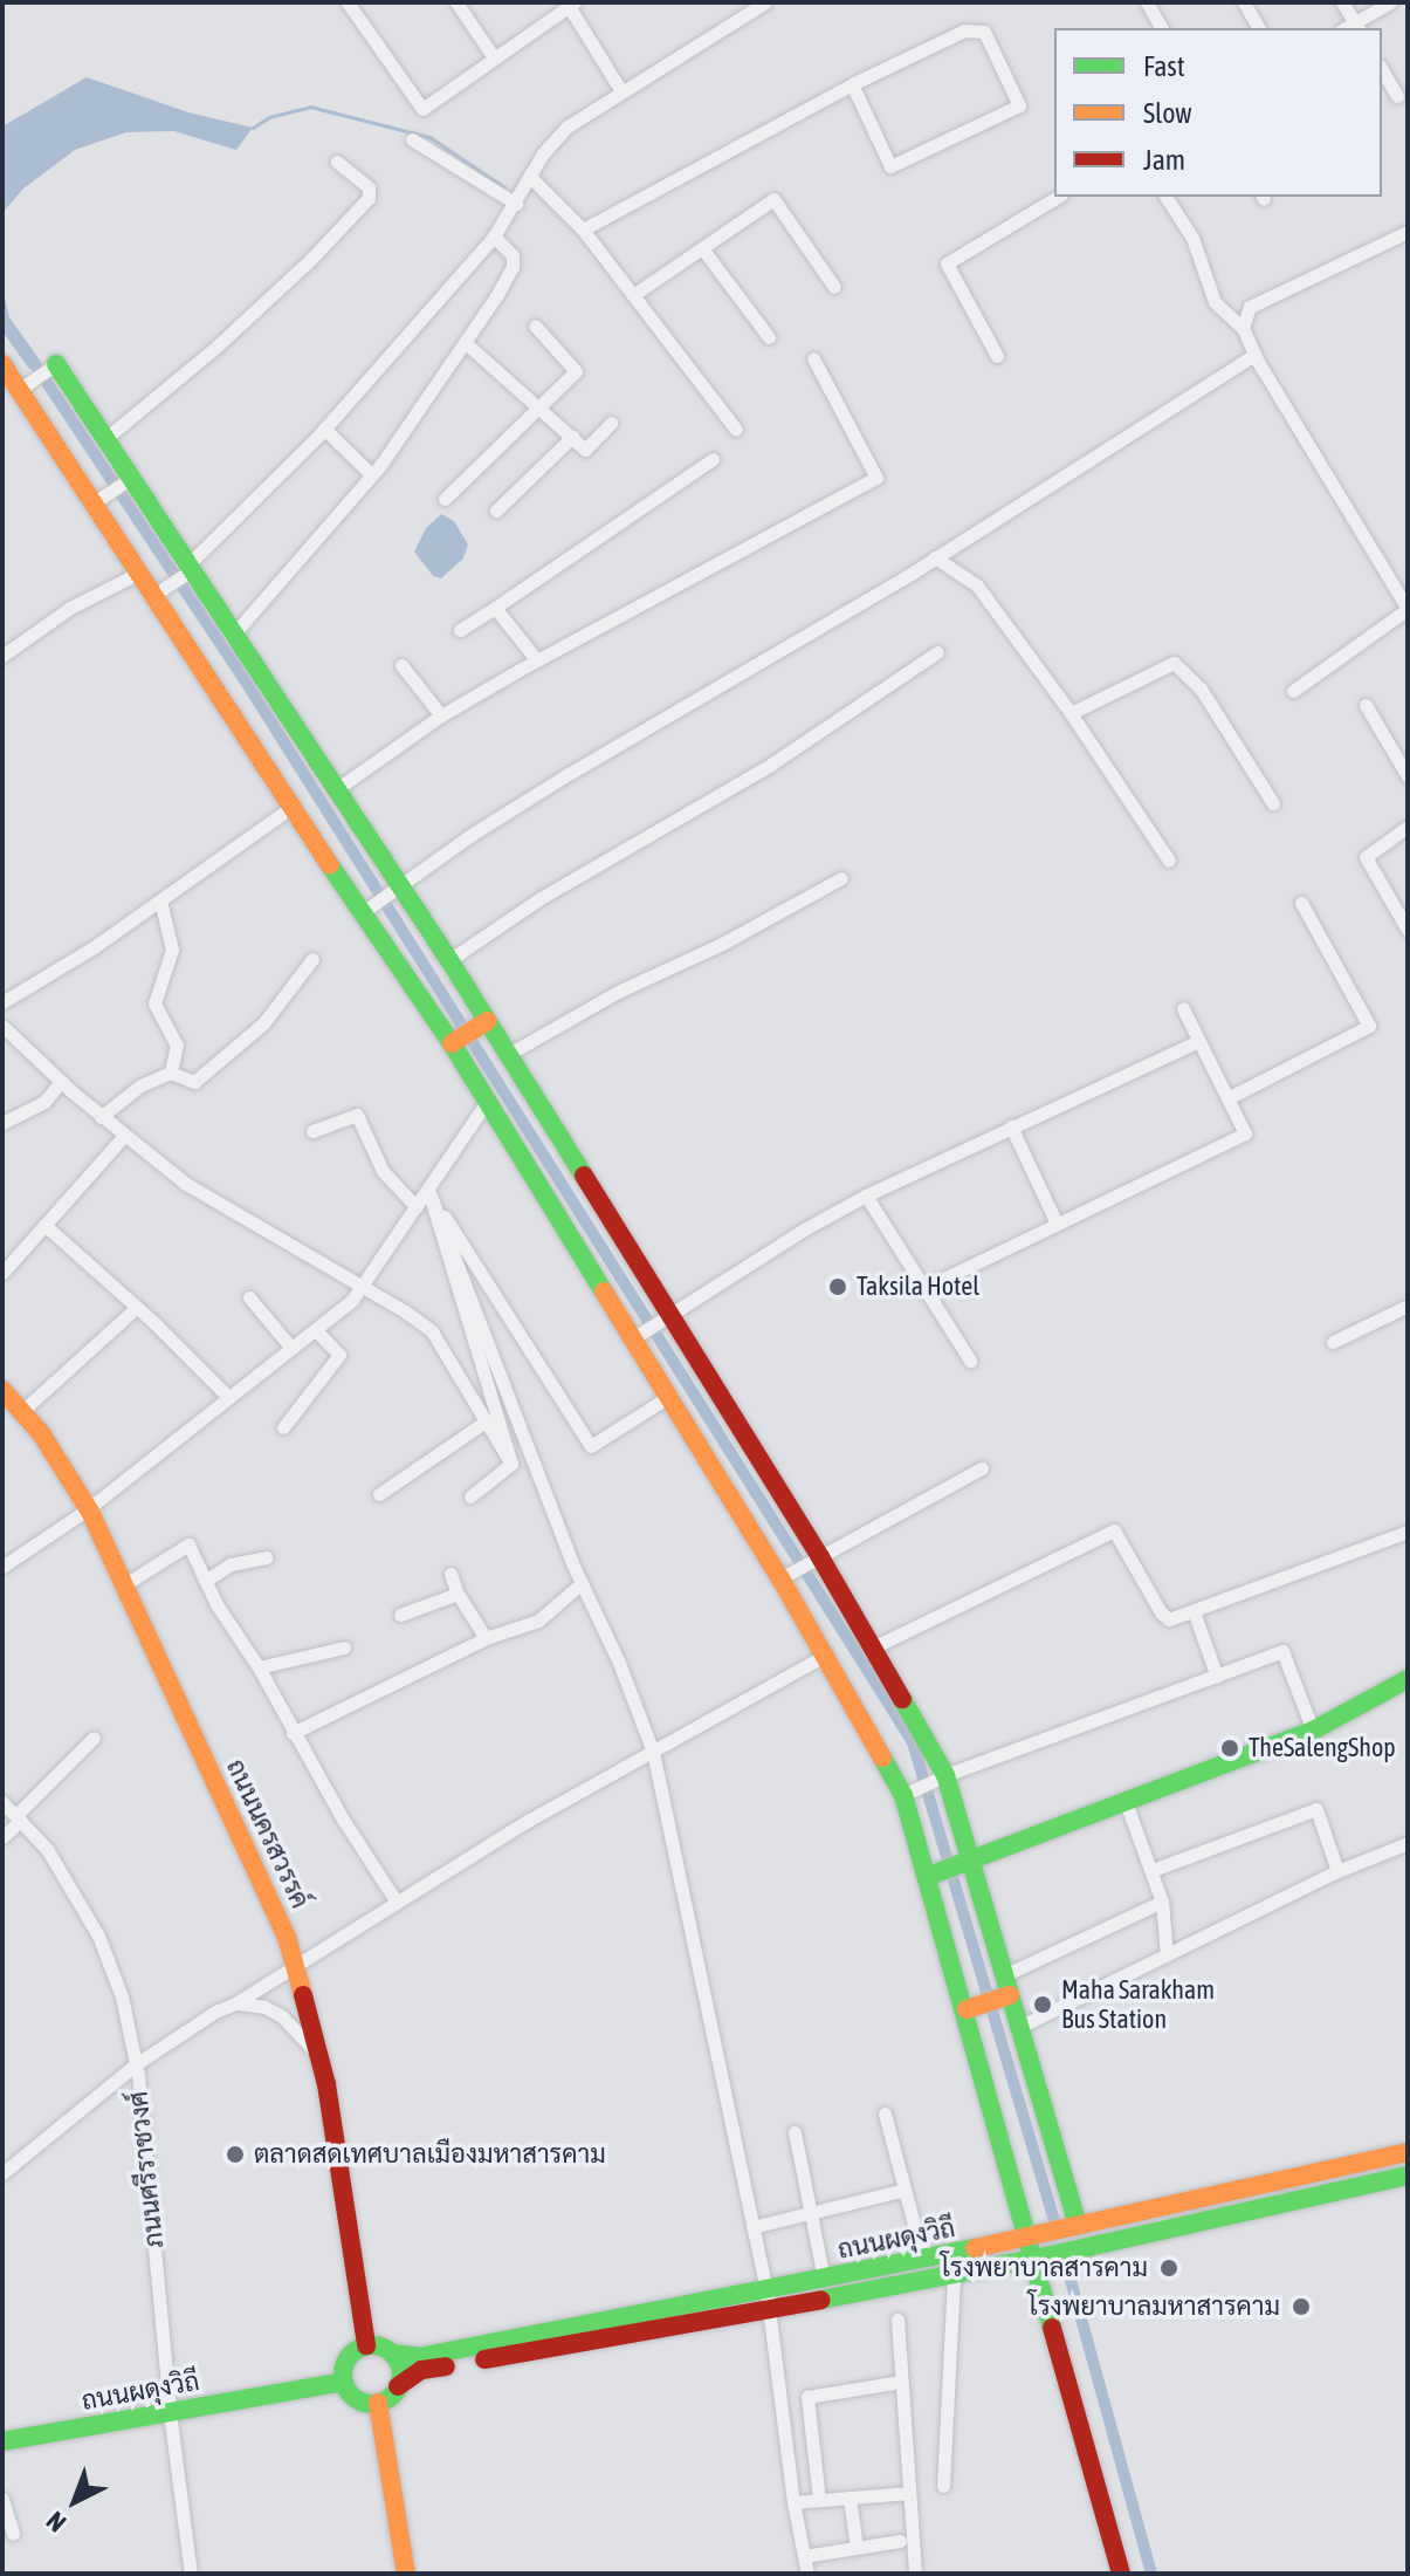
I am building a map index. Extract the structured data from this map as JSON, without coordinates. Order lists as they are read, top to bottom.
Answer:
{
  "streets": {
    "street": ["ถนนนครสวรรค์", "ภนนศรีราชวงศ์", "ถนนผดุงวิถี"]
  },
  "crossings": [
    ["ถนนนครสวรรค์", "ถนนผดุงวิถี"],
    ["ภนนศรีราชวงศ์", "ถนนผดุงวิถี"]
  ],
  "places": [
    "Taksila Hotel",
    "TheSalengShop",
    "Maha Sarakham Bus Station",
    "ตลาดสดเทศบาลเมืองมหาสารคาม",
    "โรงพยาบาลสารคาม",
    "โรงพยาบาลมหาสารคาม"
  ],
  "legend": ["Fast", "Slow", "Jam"],
  "north": "bottom left"
}
